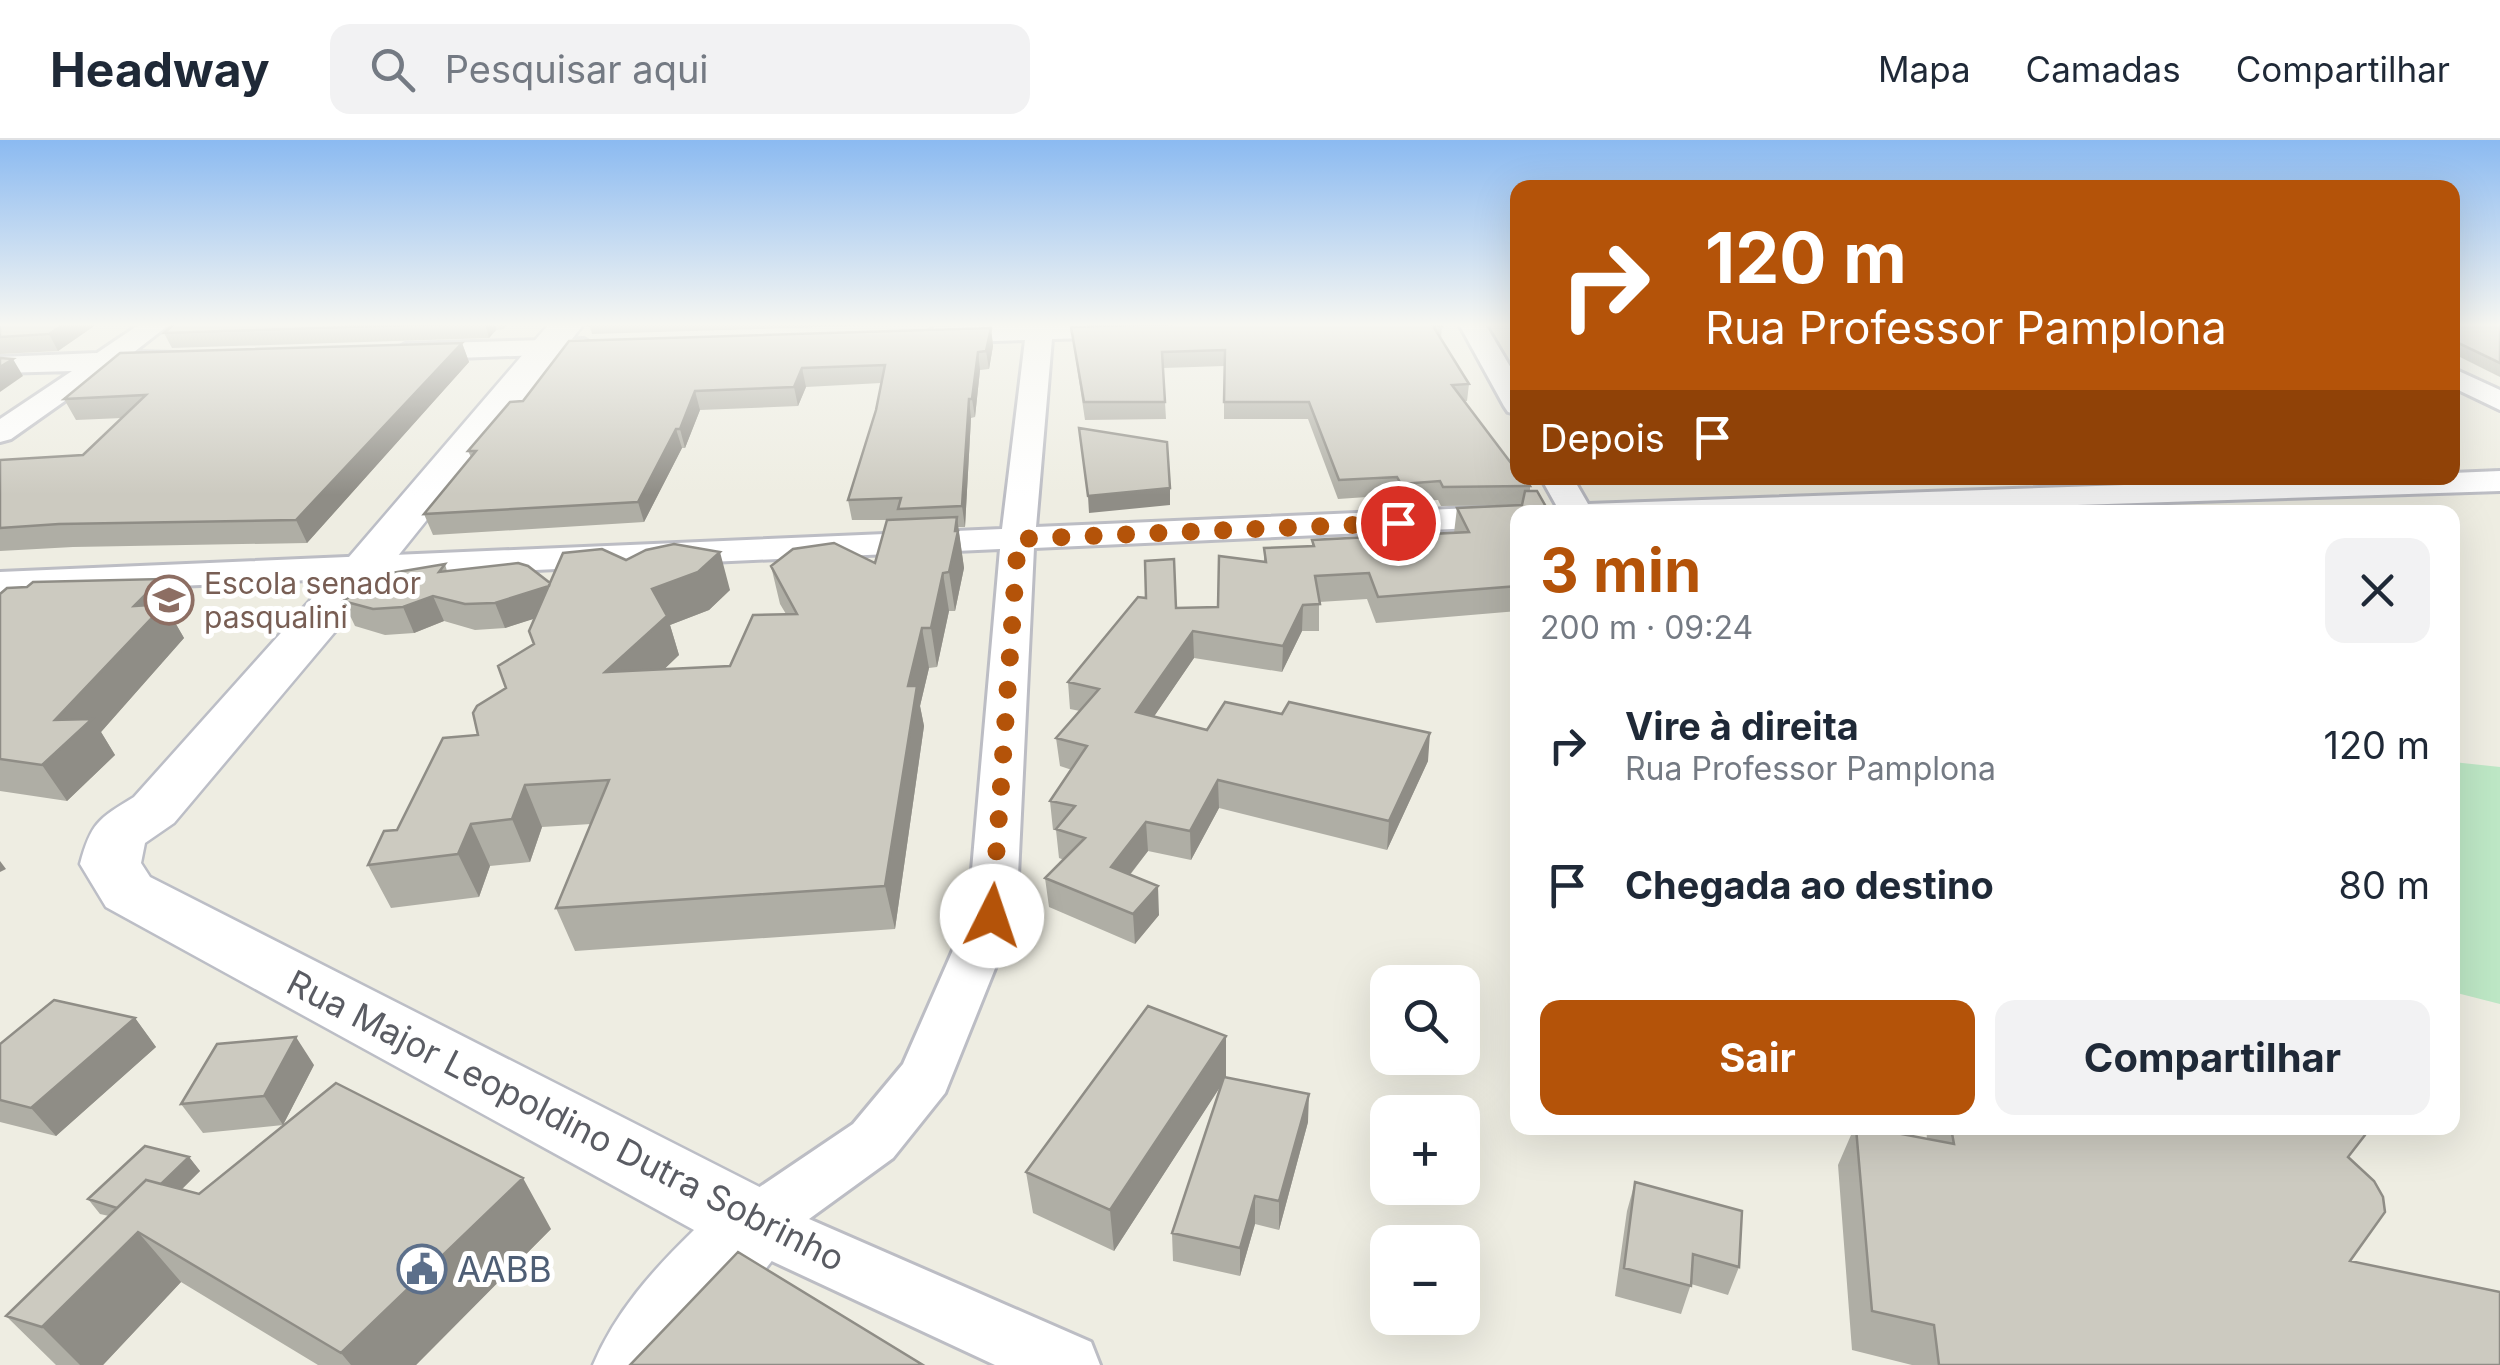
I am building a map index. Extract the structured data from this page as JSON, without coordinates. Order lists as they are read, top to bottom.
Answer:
{
  "streets": {
    "street": ["Rua Major Leopoldino Dutra Sobrinho"]
  },
  "places": {
    "school or university": ["Escola senador pasqualini"],
    "public building": ["AABB"]
  },
  "page": {
    "header": "Headway",
    "search": "Pesquisar aqui",
    "nav": ["Mapa", "Camadas", "Compartilhar"],
    "turn": ["120 m", "Rua Professor Pamplona"],
    "then": "Depois",
    "heading": ["3 min", "200 m · 09:24"],
    "list": [
      {
        "name": "Vire à direita",
        "note": "Rua Professor Pamplona",
        "value": "120 m"
      },
      {
        "name": "Chegada ao destino",
        "value": "80 m"
      }
    ],
    "map_buttons": ["+", "−"],
    "buttons": ["Sair", "Compartilhar"]
  }
}
